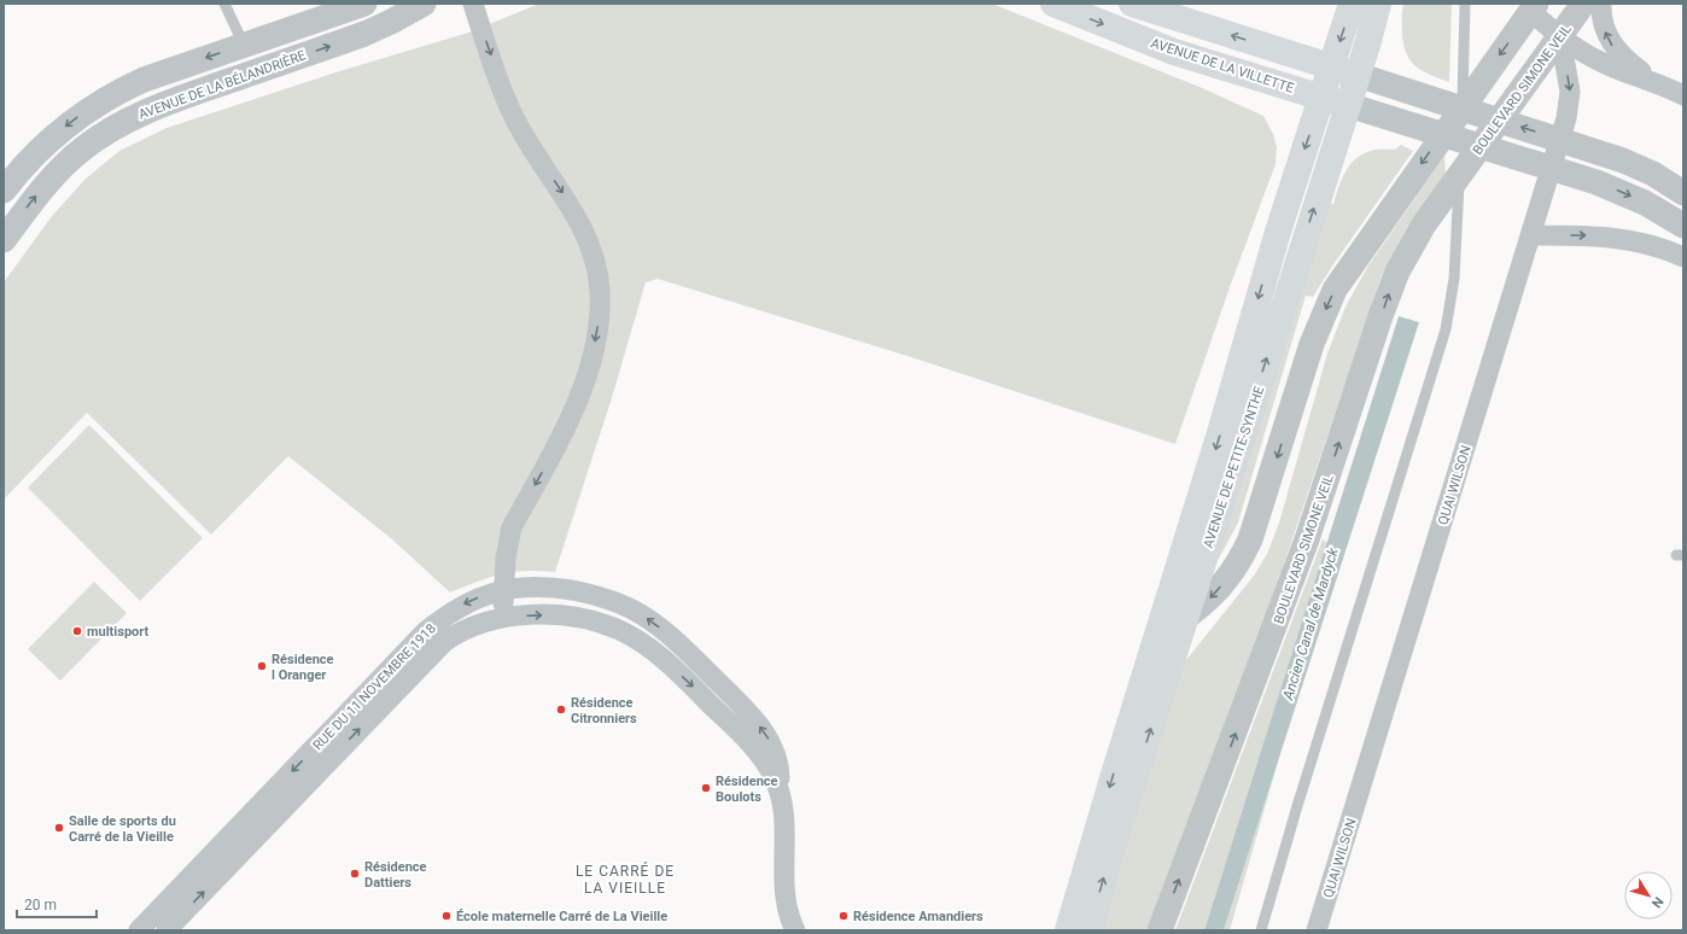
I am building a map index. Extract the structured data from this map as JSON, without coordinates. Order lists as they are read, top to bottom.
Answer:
{
  "streets": {
    "main road": ["AVENUE DE LA VILLETTE", "AVENUE DE PETITE-SYNTHE"],
    "street": [
      "AVENUE DE LA BÉLANDRIÈRE",
      "BOULEVARD SIMONE VEIL",
      "QUAI WILSON",
      "RUE DU 11 NOVEMBRE 1918"
    ]
  },
  "crossings": [
    ["AVENUE DE LA VILLETTE", "AVENUE DE PETITE-SYNTHE"],
    ["BOULEVARD SIMONE VEIL", "QUAI WILSON"]
  ],
  "districts": ["LE CARRÉ DE LA VIEILLE"],
  "water": ["Ancien Canal de Mardyck"],
  "places": [
    "multisport",
    "Résidence l Oranger",
    "Résidence Citronniers",
    "Résidence Boulots",
    "Salle de sports du Carré de la Vieille",
    "Résidence Dattiers",
    "École maternelle Carré de La Vieille",
    "Résidence Amandiers"
  ],
  "scale_bar": "20 m",
  "north": "bottom right"
}
